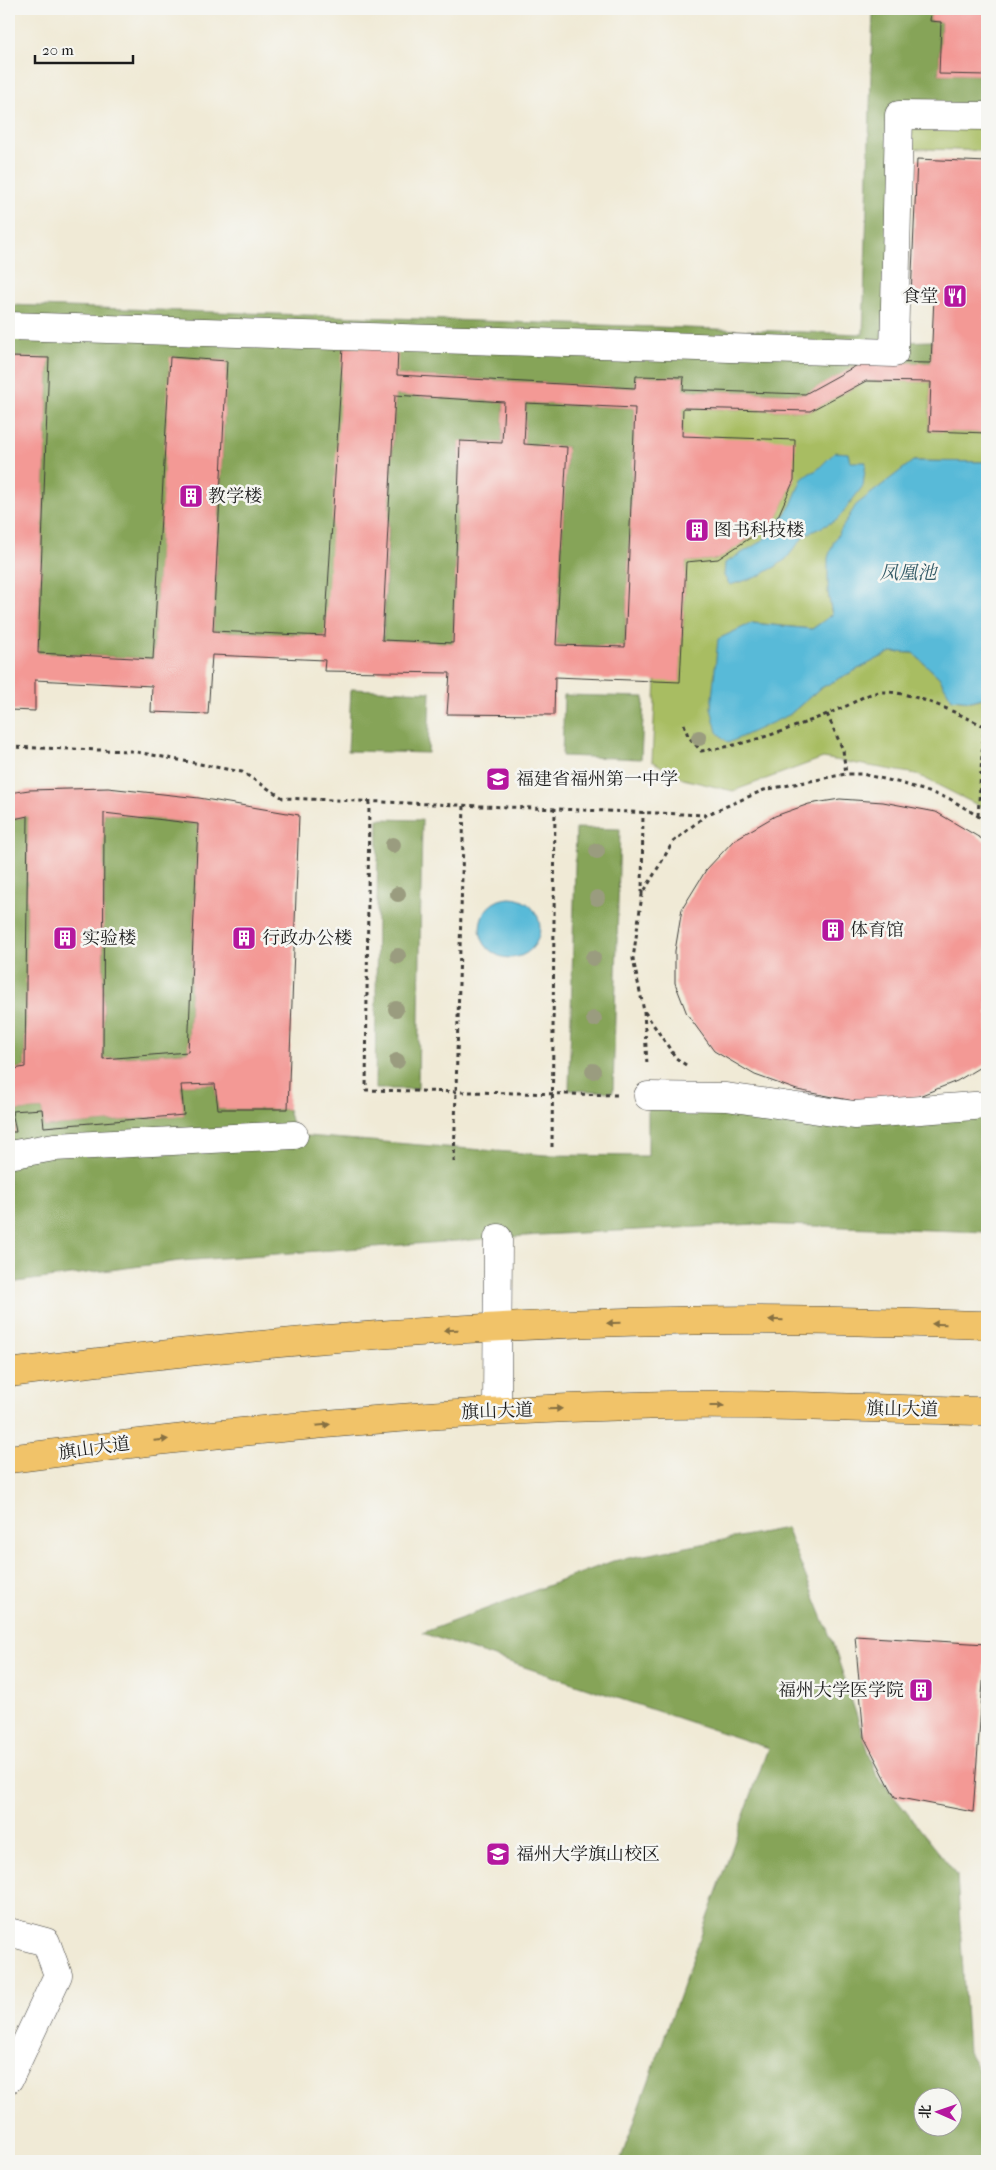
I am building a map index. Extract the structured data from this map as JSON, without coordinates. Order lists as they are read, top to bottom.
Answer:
{
  "streets": {
    "highway": ["旗山大道"]
  },
  "water": ["凤凰池"],
  "places": {
    "restaurant": ["食堂"],
    "building": [
      "教学楼",
      "图书科技楼",
      "体育馆",
      "实验楼",
      "行政办公楼",
      "福州大学医学院"
    ],
    "school or university": ["福建省福州第一中学", "福州大学旗山校区"]
  },
  "scale_bar": "20 m",
  "north": "left"
}
